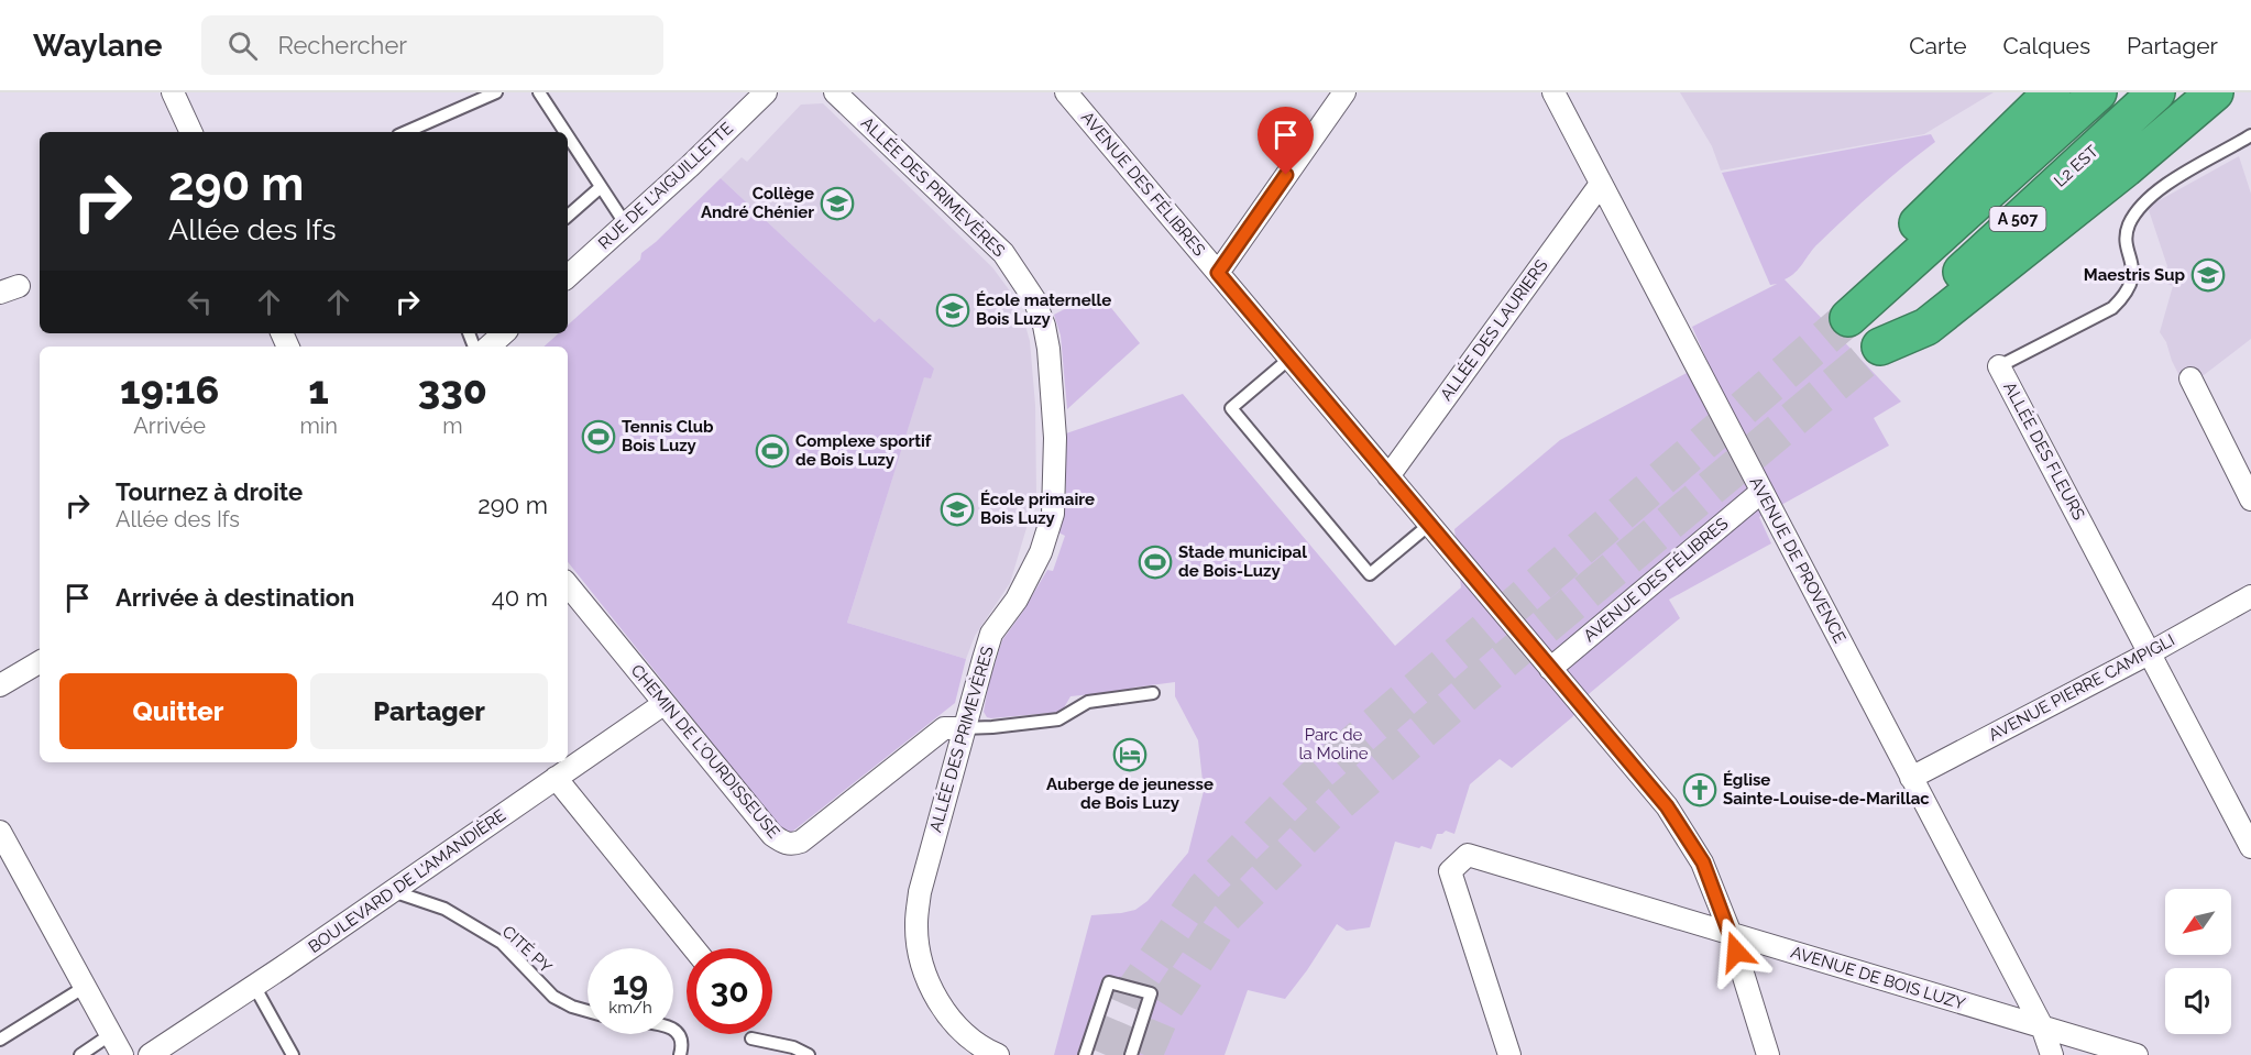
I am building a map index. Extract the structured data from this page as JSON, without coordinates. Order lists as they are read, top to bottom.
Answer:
{
  "streets": {
    "highway": ["L2 EST", "A 507"],
    "street": [
      "AVENUE DES FÉLIBRES",
      "RUE DE L'AIGUILLETTE",
      "ALLÉE DES PRIMEVÈRES",
      "ALLÉE DES LAURIERS",
      "ALLÉE DES FLEURS",
      "AVENUE DE PROVENCE",
      "AVENUE PIERRE CAMPIGLI",
      "CHEMIN DE L'OURDISSEUSE",
      "BOULEVARD DE L'AMANDIÈRE",
      "AVENUE DE BOIS LUZY"
    ],
    "lane": ["CITÉ PY"]
  },
  "crossings": [
    ["AVENUE DES FÉLIBRES", "ALLÉE DES LAURIERS"],
    ["AVENUE DES FÉLIBRES", "AVENUE DE PROVENCE"],
    ["AVENUE DES FÉLIBRES", "AVENUE DE BOIS LUZY"],
    ["ALLÉE DES PRIMEVÈRES", "CHEMIN DE L'OURDISSEUSE"],
    ["ALLÉE DES LAURIERS", "AVENUE DE PROVENCE"],
    ["ALLÉE DES FLEURS", "AVENUE PIERRE CAMPIGLI"],
    ["AVENUE DE PROVENCE", "AVENUE PIERRE CAMPIGLI"],
    ["AVENUE DE PROVENCE", "AVENUE DE BOIS LUZY"],
    ["CHEMIN DE L'OURDISSEUSE", "BOULEVARD DE L'AMANDIÈRE"],
    ["BOULEVARD DE L'AMANDIÈRE", "CITÉ PY"]
  ],
  "parks": ["Parc de la Moline"],
  "places": {
    "school or university": [
      "Collège André Chénier",
      "Maestris Sup",
      "École maternelle Bois Luzy",
      "École primaire Bois Luzy"
    ],
    "sports": ["Tennis Club Bois Luzy", "Complexe sportif de Bois Luzy", "Stade municipal de Bois-Luzy"],
    "hotel": ["Auberge de jeunesse de Bois Luzy"],
    "church": ["Église Sainte-Louise-de-Marillac"]
  },
  "north": "bottom left",
  "page": {
    "header": "Waylane",
    "search": "Rechercher",
    "nav": ["Carte", "Calques", "Partager"],
    "turn": ["290 m", "Allée des Ifs"],
    "eta": [
      "19:16",
      "Arrivée",
      "1",
      "min",
      "330",
      "m"
    ],
    "list": [
      {
        "name": "Tournez à droite",
        "note": "Allée des Ifs",
        "value": "290 m"
      },
      {
        "name": "Arrivée à destination",
        "value": "40 m"
      }
    ],
    "buttons": ["Quitter", "Partager"],
    "speed": "19 km/h",
    "limit": "30"
  }
}
